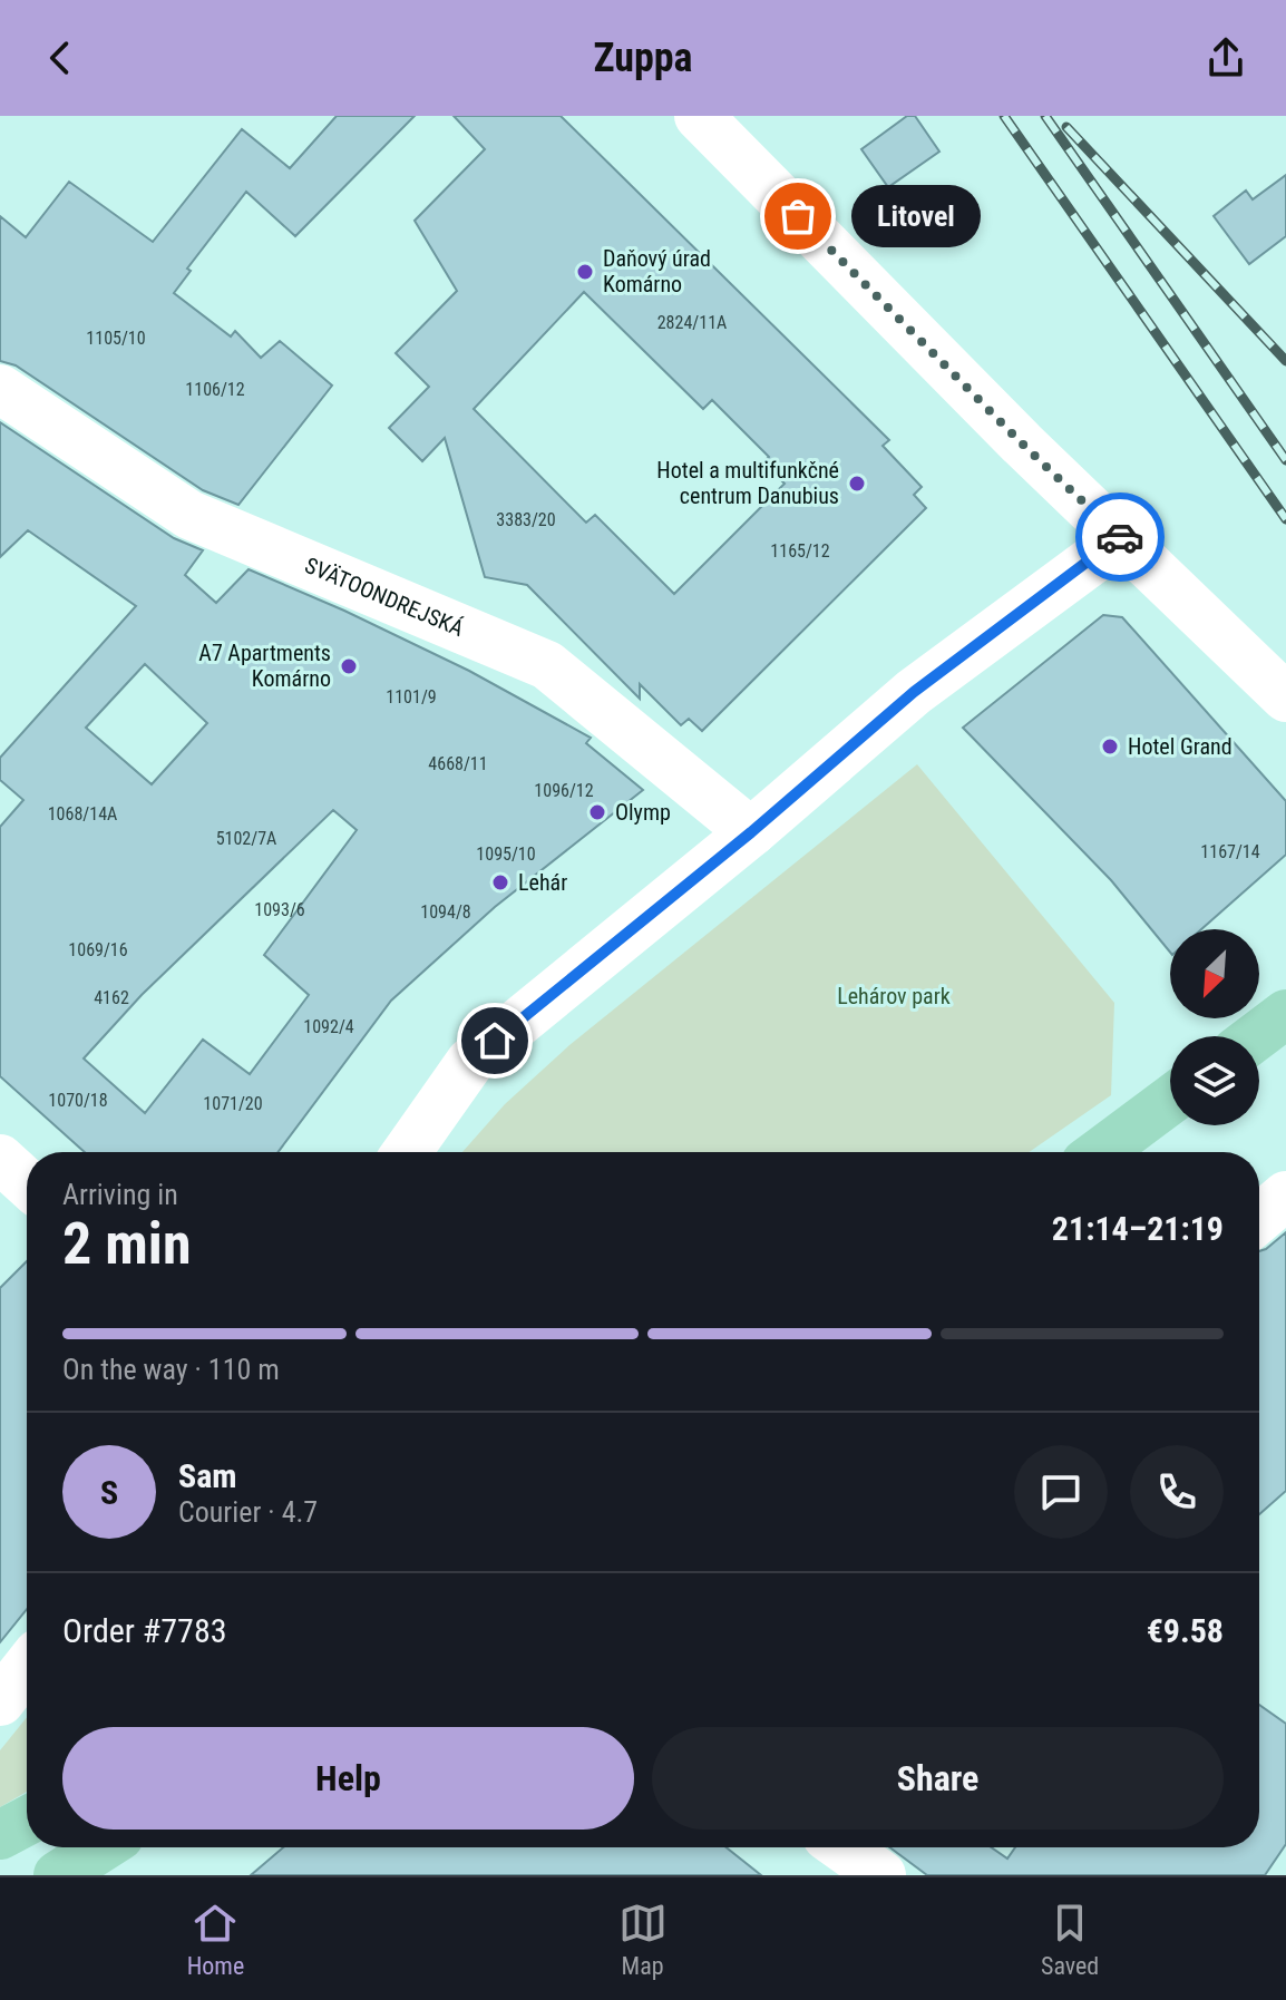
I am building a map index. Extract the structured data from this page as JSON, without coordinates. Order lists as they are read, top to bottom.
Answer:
{
  "streets": {
    "street": ["SVÄTOONDREJSKÁ"]
  },
  "parks": ["Lehárov park"],
  "places": [
    "Litovel",
    "Daňový úrad Komárno",
    "Hotel a multifunkčné centrum Danubius",
    "A7 Apartments Komárno",
    "Hotel Grand",
    "Olymp",
    "Lehár"
  ],
  "house_numbers": [
    "2824/11A",
    "1105/10",
    "1106/12",
    "3383/20",
    "1165/12",
    "1101/9",
    "4668/11",
    "1096/12",
    "1068/14A",
    "5102/7A",
    "1167/14",
    "1095/10",
    "1093/6",
    "1094/8",
    "1069/16",
    "4162",
    "1092/4",
    "1070/18",
    "1071/20"
  ],
  "north": "bottom left",
  "page": {
    "header": "Zuppa",
    "bubble": "Litovel",
    "heading": ["2 min", "Arriving in", "21:14–21:19"],
    "panel": [
      "Sam",
      "Courier · 4.7",
      "Order #7783",
      "€9.58"
    ],
    "bar": "On the way · 110 m",
    "round": "S",
    "buttons": ["Help", "Share"],
    "tabs": ["Home", "Map", "Saved"]
  }
}
